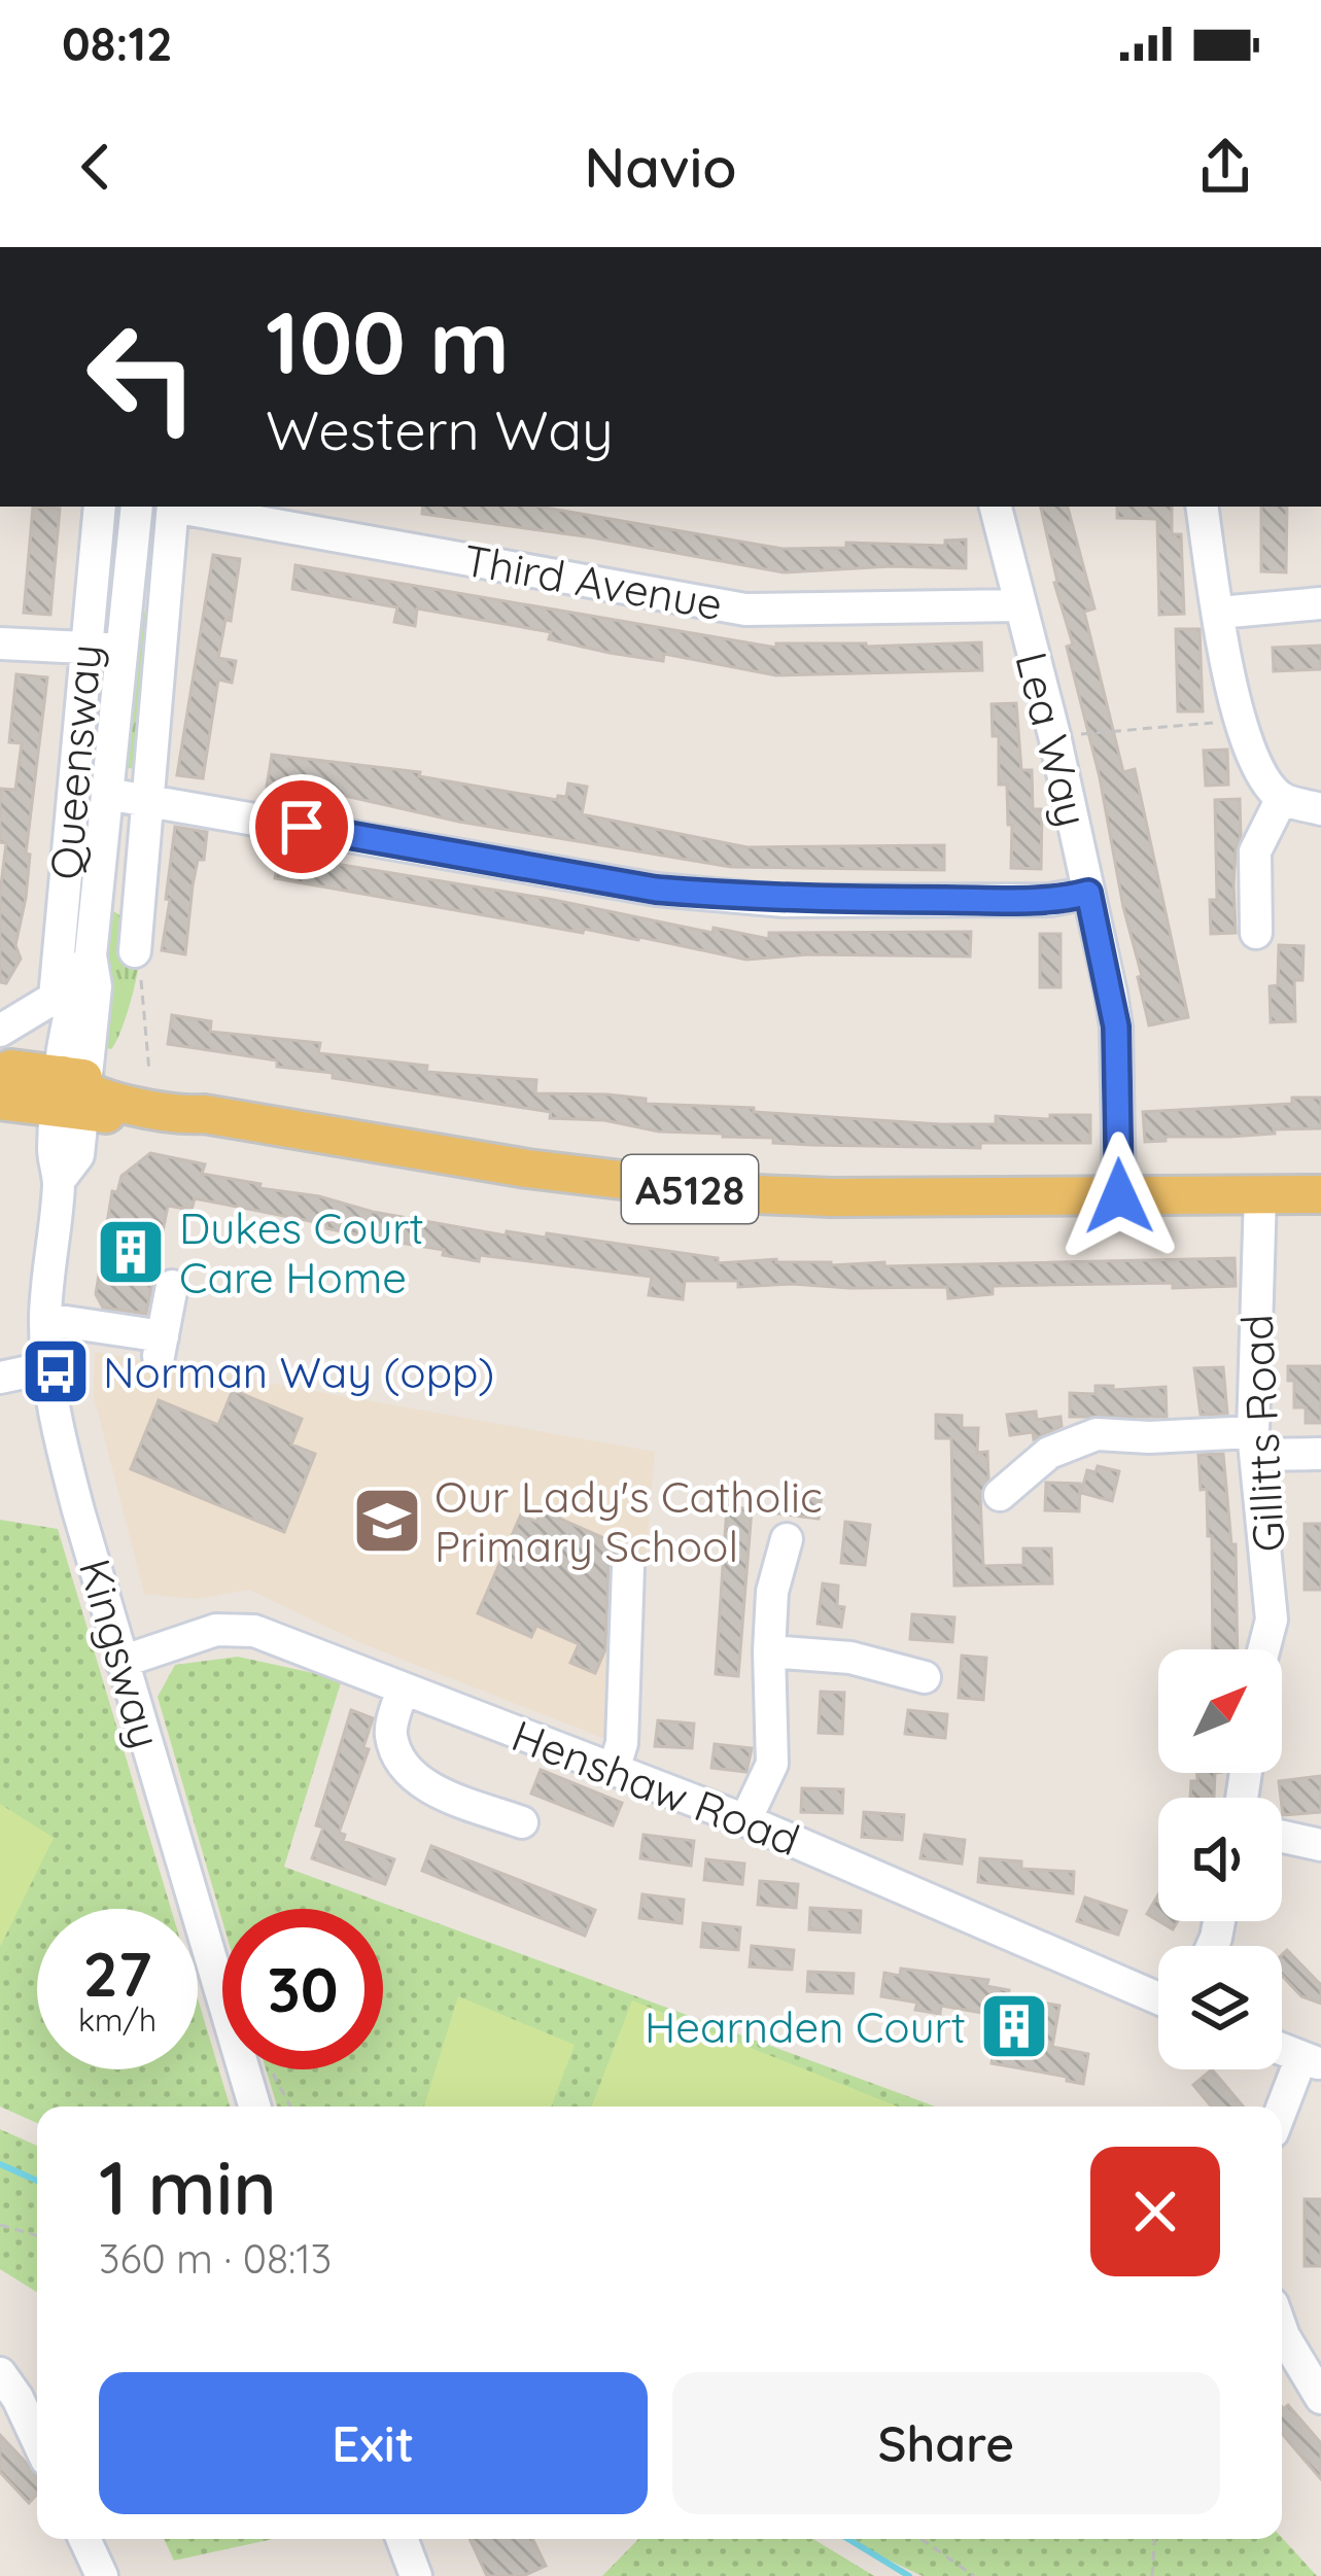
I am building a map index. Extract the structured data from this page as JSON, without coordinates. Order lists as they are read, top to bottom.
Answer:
{
  "streets": {
    "main road": ["A5128"],
    "street": [
      "Third Avenue",
      "Lea Way",
      "Queensway",
      "Gillitts Road",
      "Kingsway",
      "Henshaw Road"
    ]
  },
  "crossings": [
    ["Third Avenue", "Lea Way"],
    ["Lea Way", "A5128"],
    ["Queensway", "A5128"],
    ["Queensway", "Kingsway"],
    ["A5128", "Gillitts Road"],
    ["A5128", "Kingsway"],
    ["Kingsway", "Henshaw Road"]
  ],
  "places": {
    "building": ["Dukes Court Care Home", "Hearnden Court"],
    "bus stop": ["Norman Way (opp)"],
    "school or university": ["Our Lady's Catholic Primary School"]
  },
  "north": "top right",
  "page": {
    "status": "08:12",
    "header": "Navio",
    "turn": ["100 m", "Western Way"],
    "speed": "27 km/h",
    "limit": "30",
    "heading": ["1 min", "360 m · 08:13"],
    "buttons": ["Exit", "Share"]
  }
}
